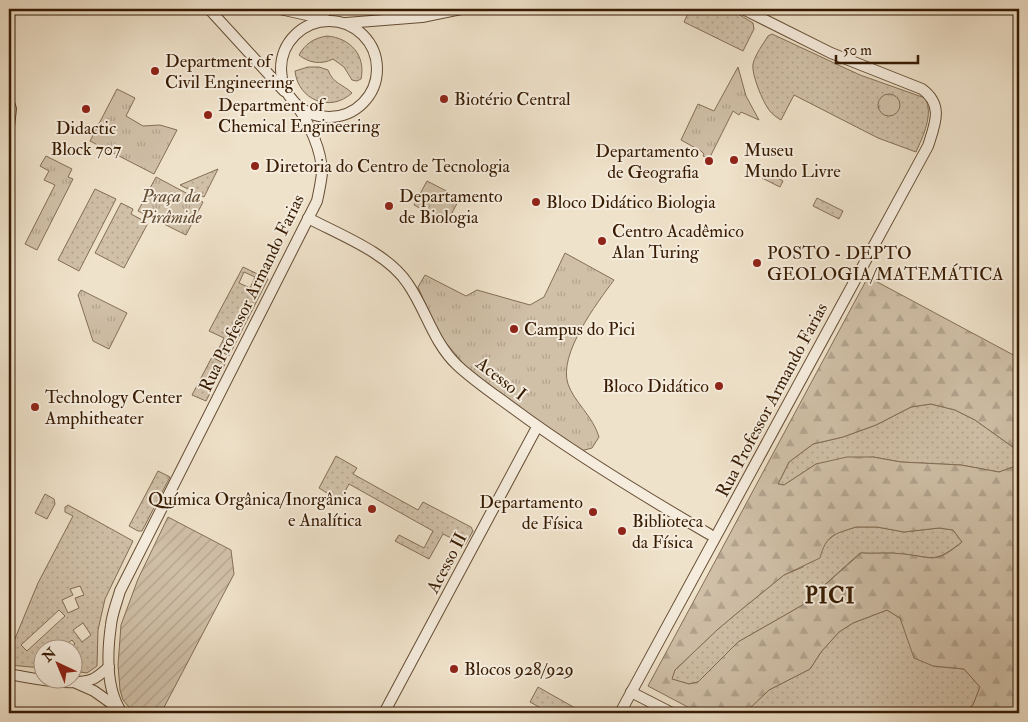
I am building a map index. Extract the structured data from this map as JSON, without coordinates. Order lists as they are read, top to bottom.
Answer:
{
  "streets": {
    "street": ["Rua Professor Armando Farias", "Acesso I", "Acesso II"]
  },
  "crossings": [
    ["Rua Professor Armando Farias", "Acesso I"],
    ["Acesso I", "Acesso II"]
  ],
  "districts": ["PICI"],
  "parks": ["Praça da Pirâmide"],
  "places": [
    "Department of Civil Engineering",
    "Biotério Central",
    "Didactic Block 707",
    "Department of Chemical Engineering",
    "Museu Mundo Livre",
    "Departamento de Geografia",
    "Diretoria do Centro de Tecnologia",
    "Bloco Didático Biologia",
    "Departamento de Biologia",
    "Centro Acadêmico Alan Turing",
    "POSTO - DEPTO GEOLOGIA/MATEMÁTICA",
    "Campus do Pici",
    "Bloco Didático",
    "Technology Center Amphitheater",
    "Química Orgânica/Inorgânica e Analítica",
    "Departamento de Física",
    "Biblioteca da Física",
    "Blocos 928/929"
  ],
  "scale_bar": "50 m",
  "north": "top left"
}
